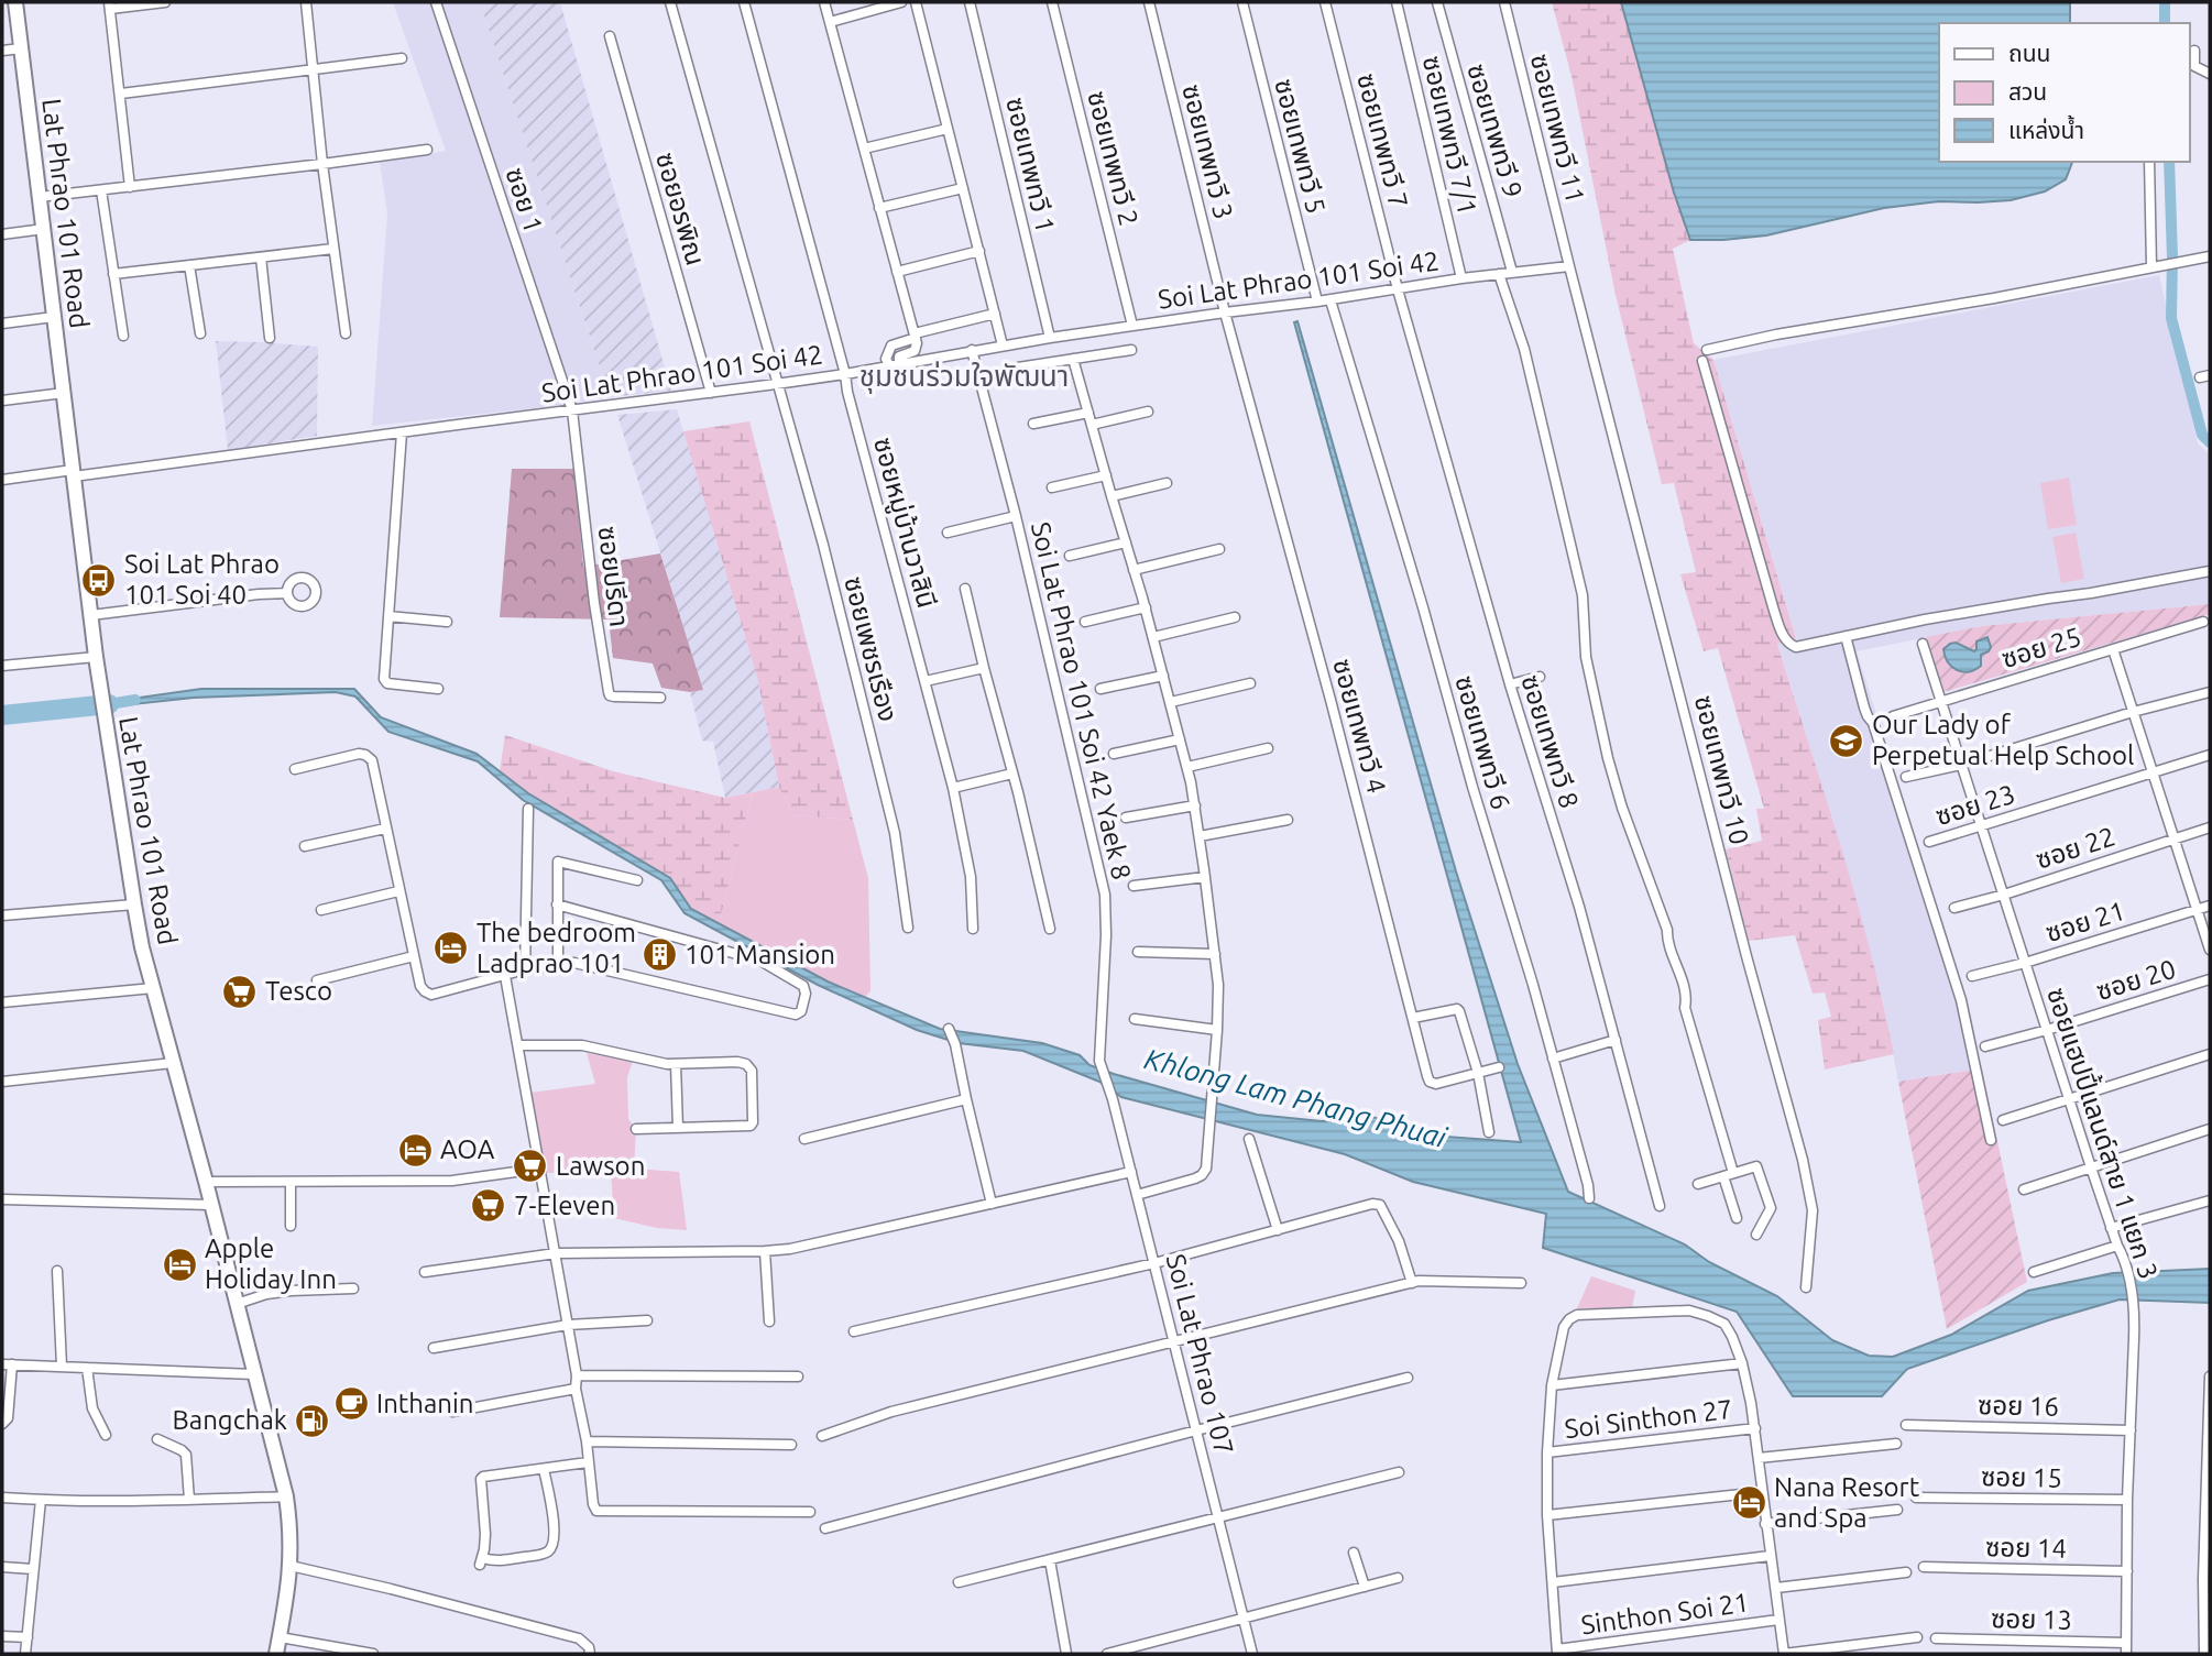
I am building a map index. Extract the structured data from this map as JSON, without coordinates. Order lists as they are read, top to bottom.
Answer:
{
  "streets": {
    "street": [
      "ซอยเทพทวี 11",
      "ซอยเทพทวี 9",
      "ซอยเทพทวี 7/1",
      "ซอยเทพทวี 7",
      "ซอยเทพทวี 5",
      "ซอยเทพทวี 3",
      "ซอยเทพทวี 2",
      "ซอยเทพทวี 1",
      "ซอย 1",
      "ซอยอรพิณ",
      "Lat Phrao 101 Road",
      "Soi Lat Phrao 101 Soi 42",
      "ซอยหมู่บ้านวาสินี",
      "ซอยปรีดา",
      "ซอย 25",
      "ซอยเพชรเรือง",
      "Soi Lat Phrao 101 Soi 42 Yaek 8",
      "ซอยเทพทวี 4",
      "ซอยเทพทวี 8",
      "ซอยเทพทวี 6",
      "ซอยเทพทวี 10",
      "ซอย 23",
      "ซอย 22",
      "ซอย 21",
      "ซอย 20",
      "ซอยแฮปปี้แลนด์สาย 1 แยก 3",
      "Soi Lat Phrao 107",
      "ซอย 16",
      "Soi Sinthon 27",
      "ซอย 15",
      "ซอย 14",
      "Sinthon Soi 21",
      "ซอย 13"
    ]
  },
  "crossings": [
    ["ซอยเทพทวี 11", "Soi Lat Phrao 101 Soi 42"],
    ["ซอยเทพทวี 11", "ซอยเทพทวี 10"],
    ["ซอยเทพทวี 9", "Soi Lat Phrao 101 Soi 42"],
    ["ซอยเทพทวี 7/1", "Soi Lat Phrao 101 Soi 42"],
    ["ซอยเทพทวี 7", "Soi Lat Phrao 101 Soi 42"],
    ["ซอยเทพทวี 7", "ซอยเทพทวี 8"],
    ["ซอยเทพทวี 5", "Soi Lat Phrao 101 Soi 42"],
    ["ซอยเทพทวี 3", "Soi Lat Phrao 101 Soi 42"],
    ["ซอยเทพทวี 3", "ซอยเทพทวี 4"],
    ["ซอยเทพทวี 2", "Soi Lat Phrao 101 Soi 42"],
    ["ซอยเทพทวี 1", "Soi Lat Phrao 101 Soi 42"],
    ["ซอย 1", "Soi Lat Phrao 101 Soi 42"],
    ["ซอย 1", "ซอยปรีดา"],
    ["ซอยอรพิณ", "Soi Lat Phrao 101 Soi 42"],
    ["Lat Phrao 101 Road", "Soi Lat Phrao 101 Soi 42"],
    ["Soi Lat Phrao 101 Soi 42", "ซอยหมู่บ้านวาสินี"],
    ["Soi Lat Phrao 101 Soi 42", "ซอยปรีดา"],
    ["Soi Lat Phrao 101 Soi 42", "ซอยเพชรเรือง"],
    ["Soi Lat Phrao 101 Soi 42", "Soi Lat Phrao 101 Soi 42 Yaek 8"],
    ["Soi Lat Phrao 101 Soi 42", "ซอยเทพทวี 4"],
    ["Soi Lat Phrao 101 Soi 42", "ซอยเทพทวี 8"],
    ["Soi Lat Phrao 101 Soi 42", "ซอยเทพทวี 6"],
    ["Soi Lat Phrao 101 Soi 42", "ซอยเทพทวี 10"],
    ["ซอย 25", "ซอยแฮปปี้แลนด์สาย 1 แยก 3"],
    ["Soi Lat Phrao 101 Soi 42 Yaek 8", "Soi Lat Phrao 107"],
    ["ซอย 23", "ซอยแฮปปี้แลนด์สาย 1 แยก 3"],
    ["ซอย 22", "ซอยแฮปปี้แลนด์สาย 1 แยก 3"],
    ["ซอย 21", "ซอยแฮปปี้แลนด์สาย 1 แยก 3"],
    ["ซอย 20", "ซอยแฮปปี้แลนด์สาย 1 แยก 3"],
    ["ซอยแฮปปี้แลนด์สาย 1 แยก 3", "ซอย 16"],
    ["ซอยแฮปปี้แลนด์สาย 1 แยก 3", "ซอย 15"],
    ["ซอยแฮปปี้แลนด์สาย 1 แยก 3", "ซอย 14"],
    ["ซอยแฮปปี้แลนด์สาย 1 แยก 3", "ซอย 13"]
  ],
  "districts": ["ชุมชนร่วมใจพัฒนา"],
  "water": ["Khlong Lam Phang Phuai"],
  "places": {
    "bus stop": ["Soi Lat Phrao 101 Soi 40"],
    "school or university": ["Our Lady of Perpetual Help School"],
    "hotel": [
      "The bedroom Ladprao 101",
      "AOA",
      "Apple Holiday Inn",
      "Nana Resort and Spa"
    ],
    "building": ["101 Mansion"],
    "supermarket": ["Tesco", "Lawson", "7-Eleven"],
    "cafe": ["Inthanin"],
    "fuel station": ["Bangchak"]
  },
  "legend": ["ถนน", "สวน", "แหล่งน้ำ"]
}
